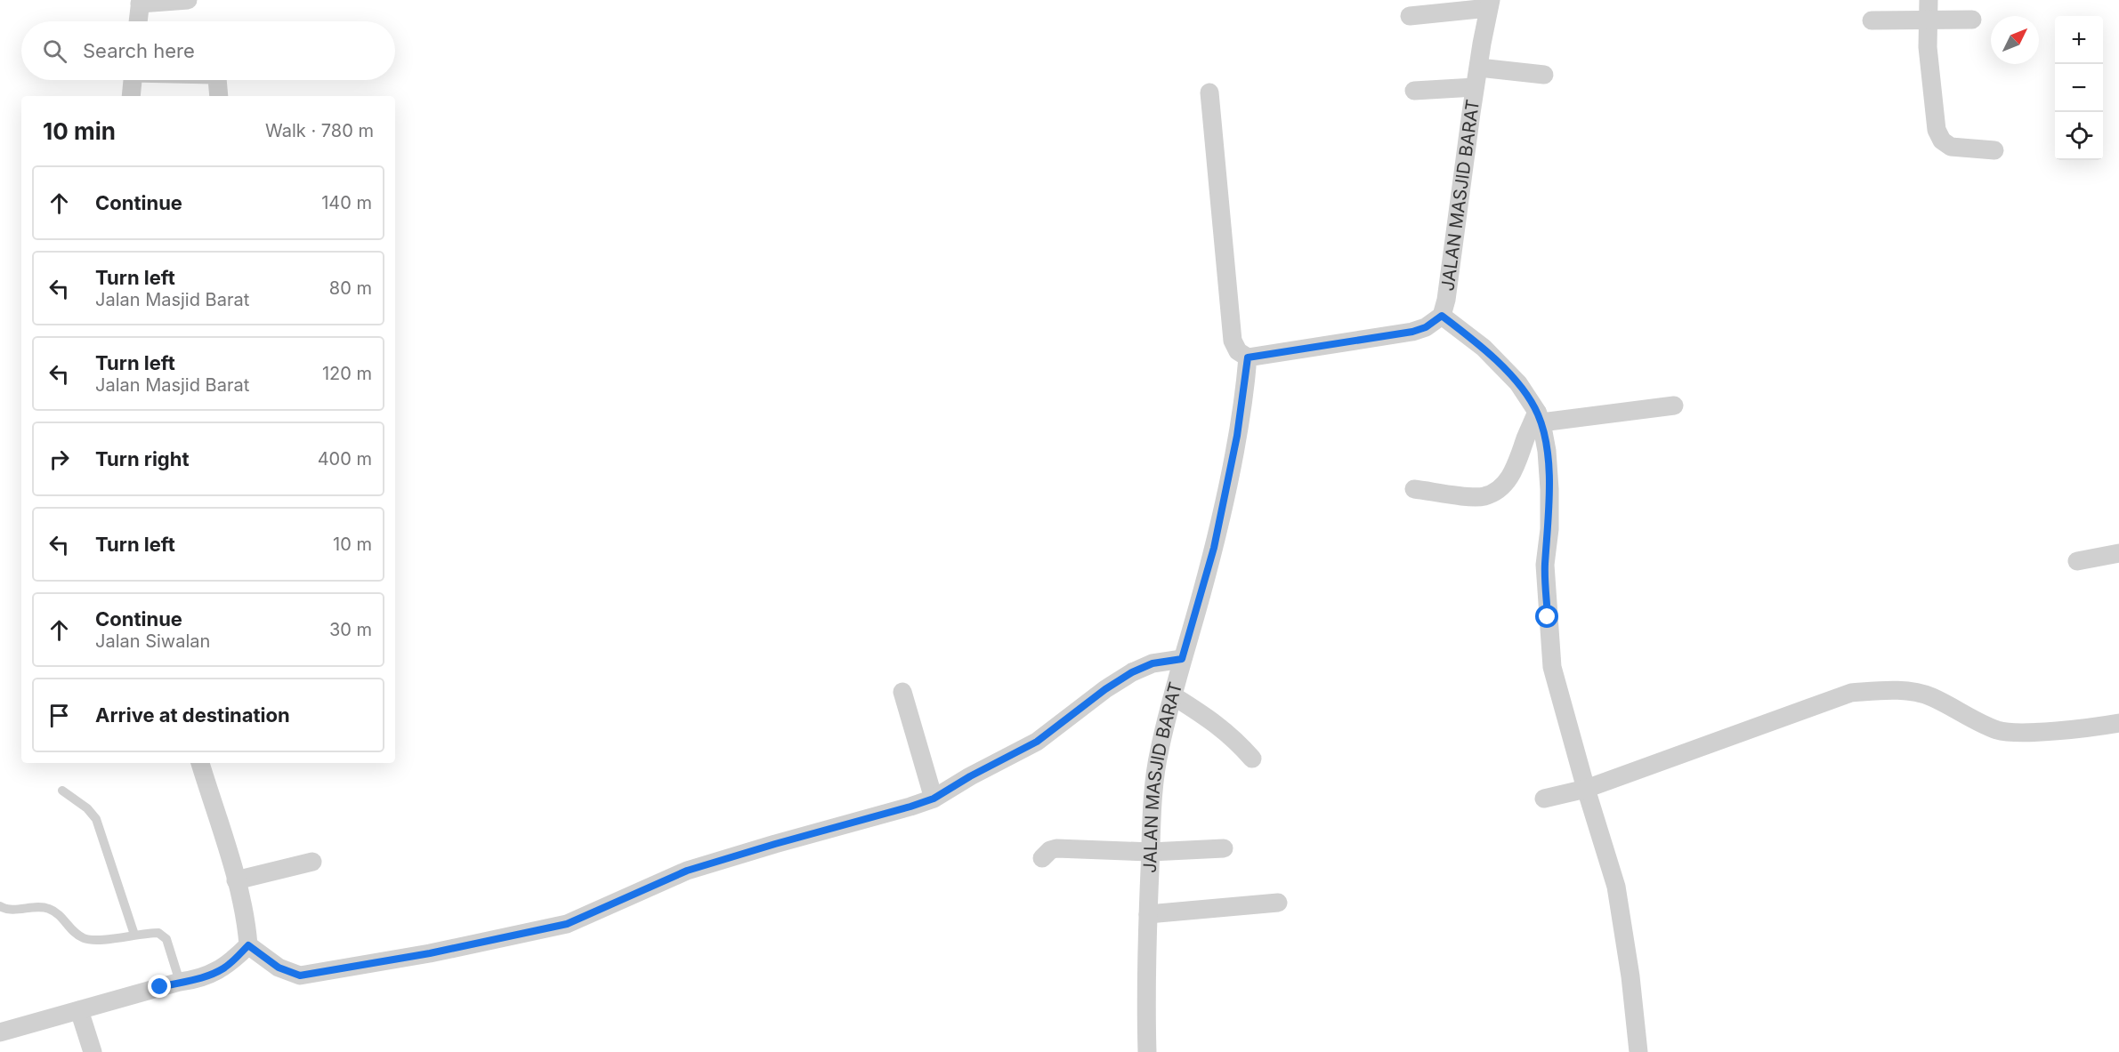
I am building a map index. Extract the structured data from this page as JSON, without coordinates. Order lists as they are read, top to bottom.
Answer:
{
  "streets": {
    "street": ["JALAN MASJID BARAT"]
  },
  "north": "top right",
  "page": {
    "map_buttons": ["+", "−"],
    "search": "Search here",
    "heading": ["10 min", "Walk · 780 m"],
    "list": [
      ["Continue", "140 m"],
      ["Turn left", "Jalan Masjid Barat", "80 m"],
      ["Turn left", "Jalan Masjid Barat", "120 m"],
      ["Turn right", "400 m"],
      ["Turn left", "10 m"],
      ["Continue", "Jalan Siwalan", "30 m"],
      "Arrive at destination"
    ]
  }
}
